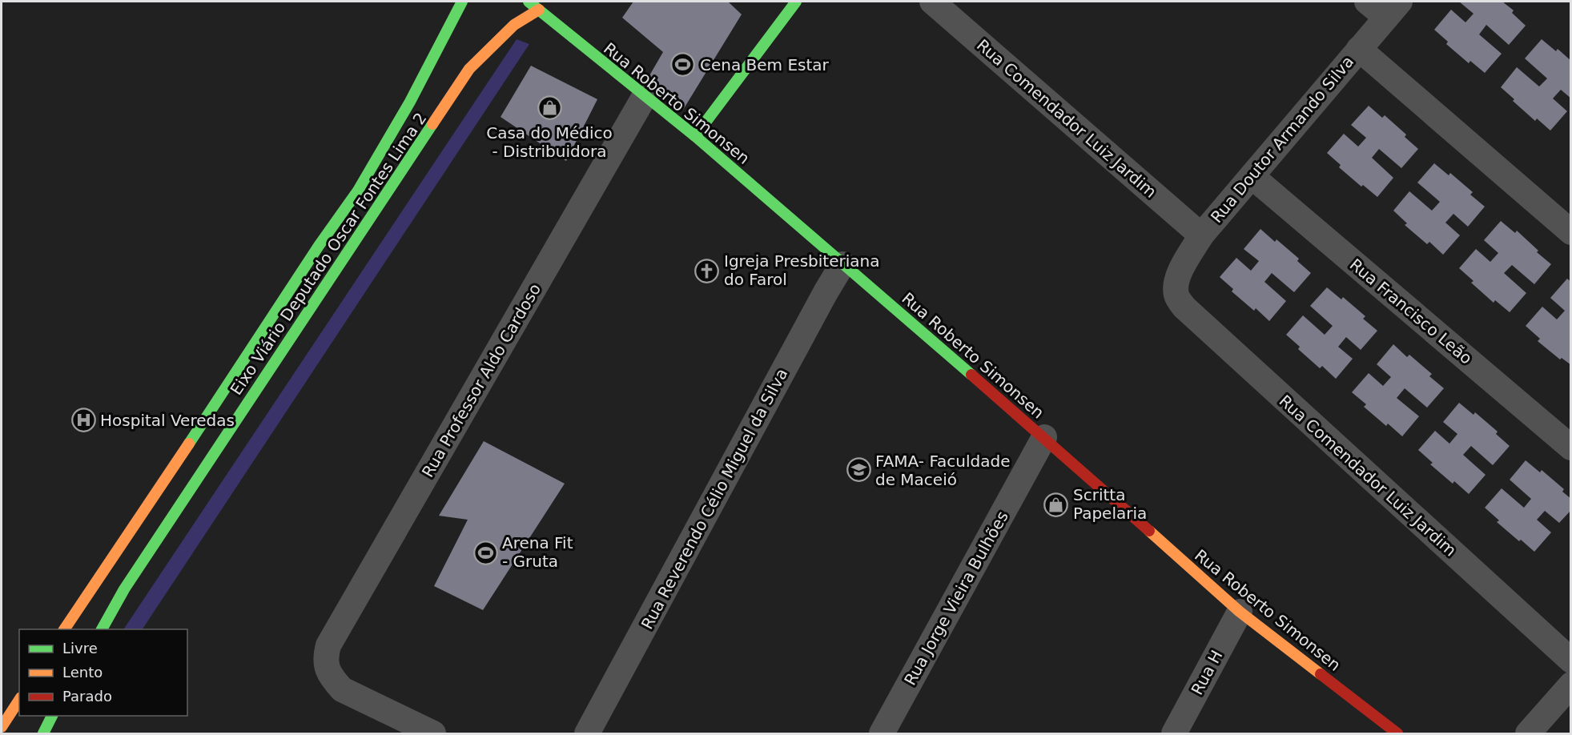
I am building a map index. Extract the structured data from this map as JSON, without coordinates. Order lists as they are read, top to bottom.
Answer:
{
  "streets": {
    "street": [
      "Rua Roberto Simonsen",
      "Rua Comendador Luiz Jardim",
      "Rua Doutor Armando Silva",
      "Eixo Viário Deputado Oscar Fontes Lima 2",
      "Rua Francisco Leão",
      "Rua Professor Aldo Cardoso",
      "Rua Reverendo Célio Miguel da Silva",
      "Rua Jorge Vieira Bulhões",
      "Rua H"
    ]
  },
  "crossings": [
    ["Rua Roberto Simonsen", "Eixo Viário Deputado Oscar Fontes Lima 2"],
    ["Rua Roberto Simonsen", "Rua Professor Aldo Cardoso"],
    ["Rua Roberto Simonsen", "Rua Reverendo Célio Miguel da Silva"],
    ["Rua Roberto Simonsen", "Rua Jorge Vieira Bulhões"],
    ["Rua Roberto Simonsen", "Rua H"],
    ["Rua Comendador Luiz Jardim", "Rua Doutor Armando Silva"],
    ["Rua Doutor Armando Silva", "Rua Francisco Leão"]
  ],
  "places": {
    "sports": ["Cena Bem Estar", "Arena Fit - Gruta"],
    "shop": ["Casa do Médico - Distribuidora", "Scritta Papelaria"],
    "church": ["Igreja Presbiteriana do Farol"],
    "hospital": ["Hospital Veredas"],
    "school or university": ["FAMA- Faculdade de Maceió"]
  },
  "legend": ["Livre", "Lento", "Parado"]
}
